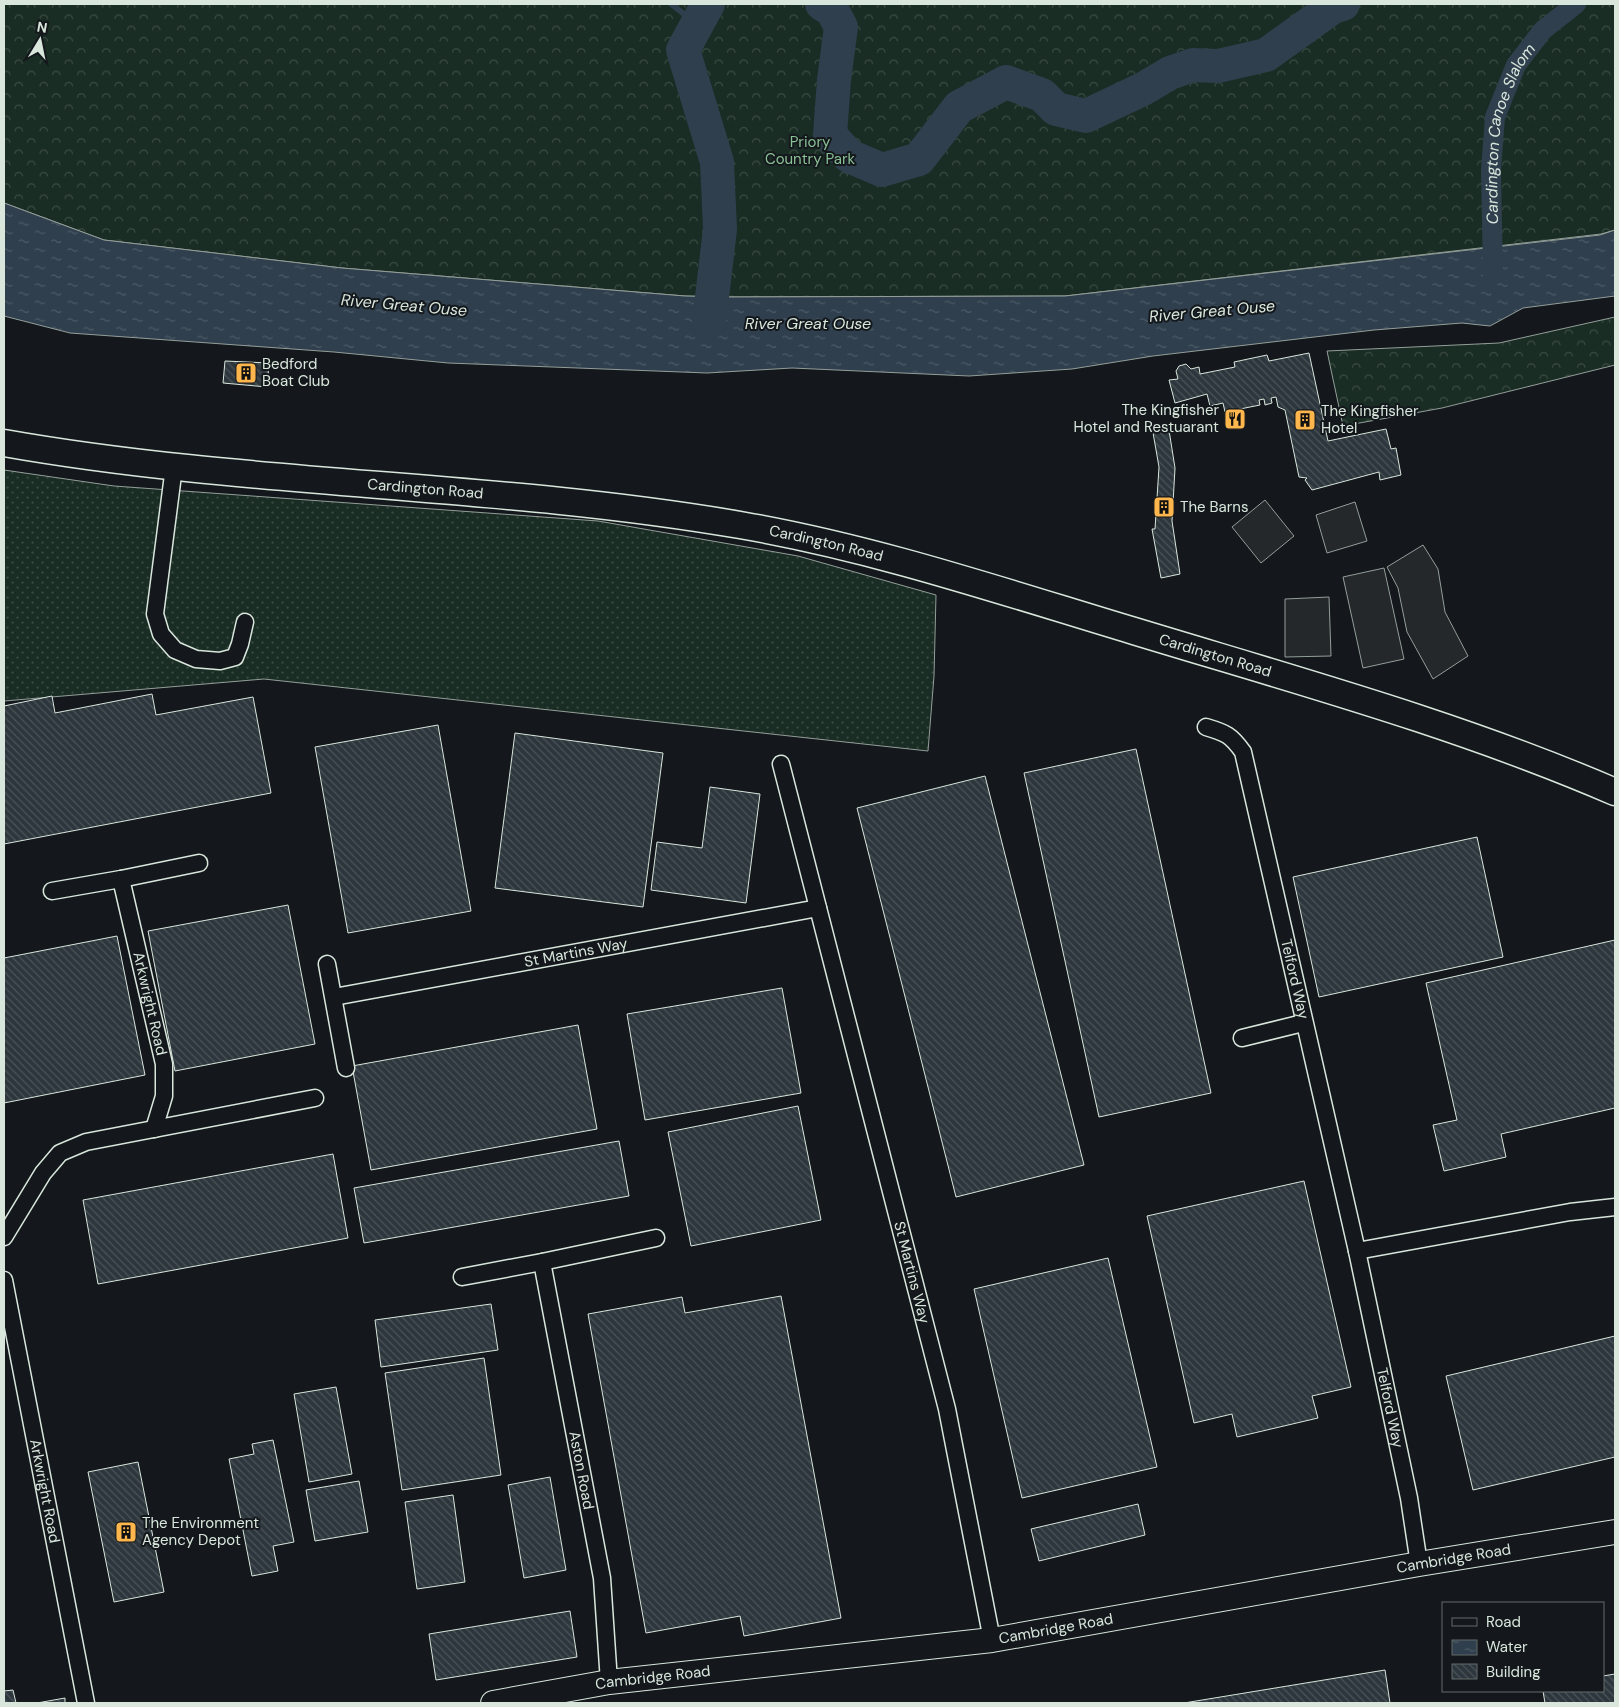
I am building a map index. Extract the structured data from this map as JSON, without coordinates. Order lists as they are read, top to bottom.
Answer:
{
  "streets": {
    "main road": ["Cardington Road"],
    "street": [
      "St Martins Way",
      "Telford Way",
      "Arkwright Road",
      "Aston Road",
      "Cambridge Road"
    ]
  },
  "crossings": [
    ["St Martins Way", "Cambridge Road"],
    ["Telford Way", "Cambridge Road"],
    ["Aston Road", "Cambridge Road"]
  ],
  "water": ["Cardington Canoe Slalom", "River Great Ouse"],
  "parks": ["Priory Country Park"],
  "places": {
    "building": [
      "Bedford Boat Club",
      "The Kingfisher Hotel",
      "The Barns",
      "The Environment Agency Depot"
    ],
    "restaurant": ["The Kingfisher Hotel and Restuarant"]
  },
  "legend": ["Road", "Water", "Building"],
  "north": "top"
}
